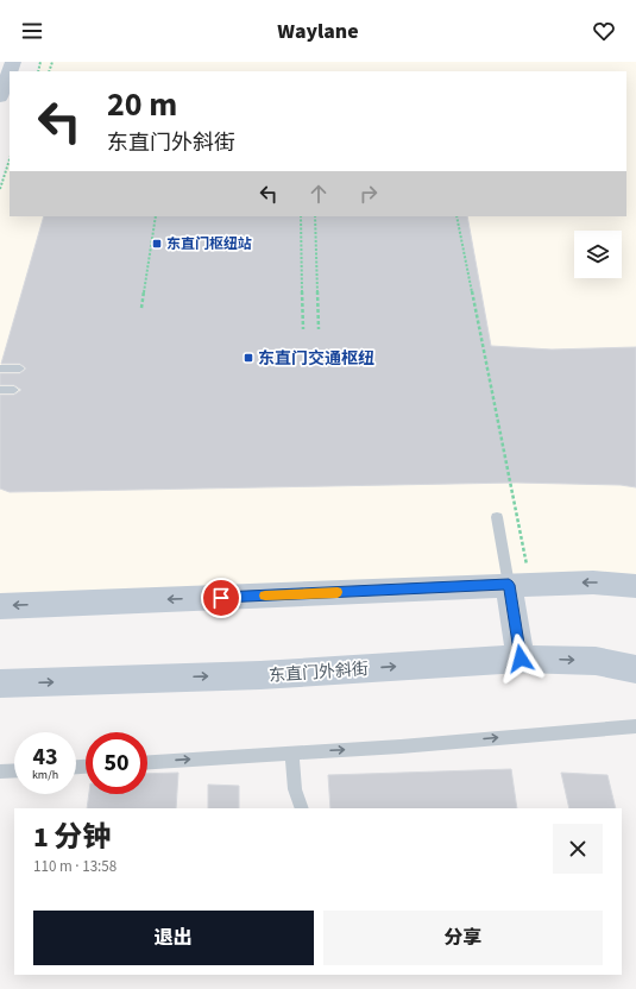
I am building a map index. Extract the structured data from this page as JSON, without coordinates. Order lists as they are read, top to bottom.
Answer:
{
  "streets": {
    "main road": ["东直门外斜街"]
  },
  "places": {
    "transit": ["东直门枢纽站", "东直门交通枢纽"]
  },
  "page": {
    "header": "Waylane",
    "turn": ["20 m", "东直门外斜街"],
    "speed": "43 km/h",
    "limit": "50",
    "heading": ["1 分钟", "110 m · 13:58"],
    "buttons": ["退出", "分享"]
  }
}
